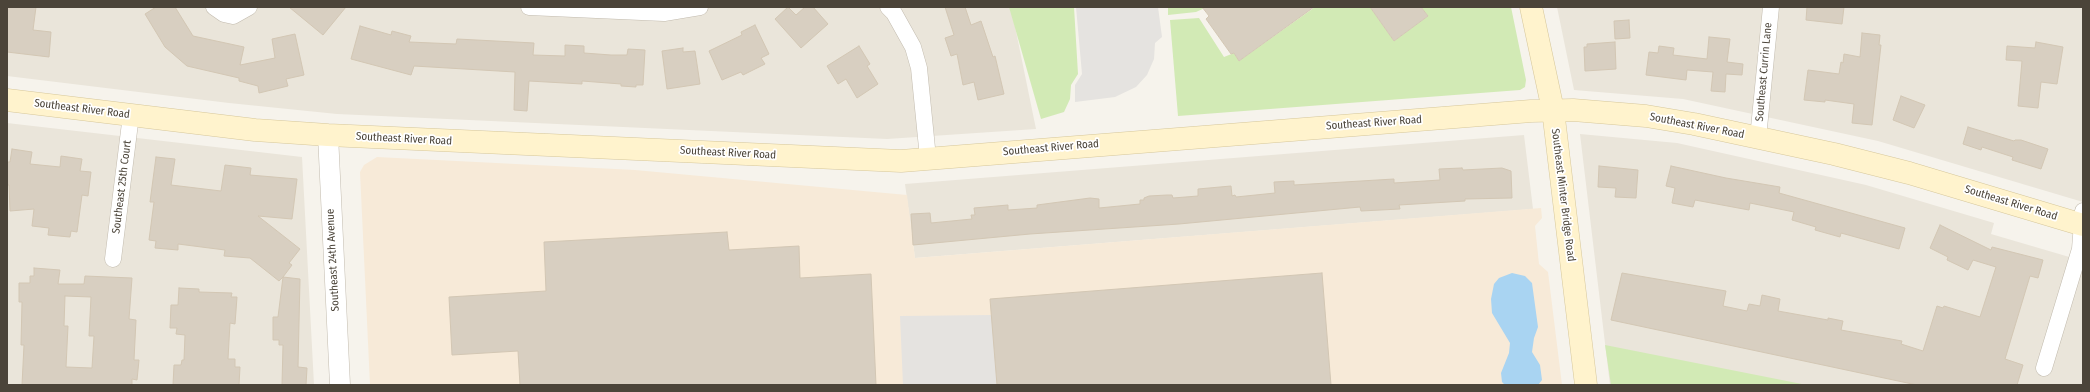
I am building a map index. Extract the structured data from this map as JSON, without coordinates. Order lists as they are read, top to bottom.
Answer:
{
  "streets": {
    "main road": ["Southeast River Road", "Southeast Minter Bridge Road"],
    "street": ["Southeast Currin Lane", "Southeast 25th Court", "Southeast 24th Avenue"]
  },
  "crossings": [
    ["Southeast Currin Lane", "Southeast River Road"],
    ["Southeast River Road", "Southeast 25th Court"],
    ["Southeast River Road", "Southeast Minter Bridge Road"],
    ["Southeast River Road", "Southeast 24th Avenue"]
  ]
}
